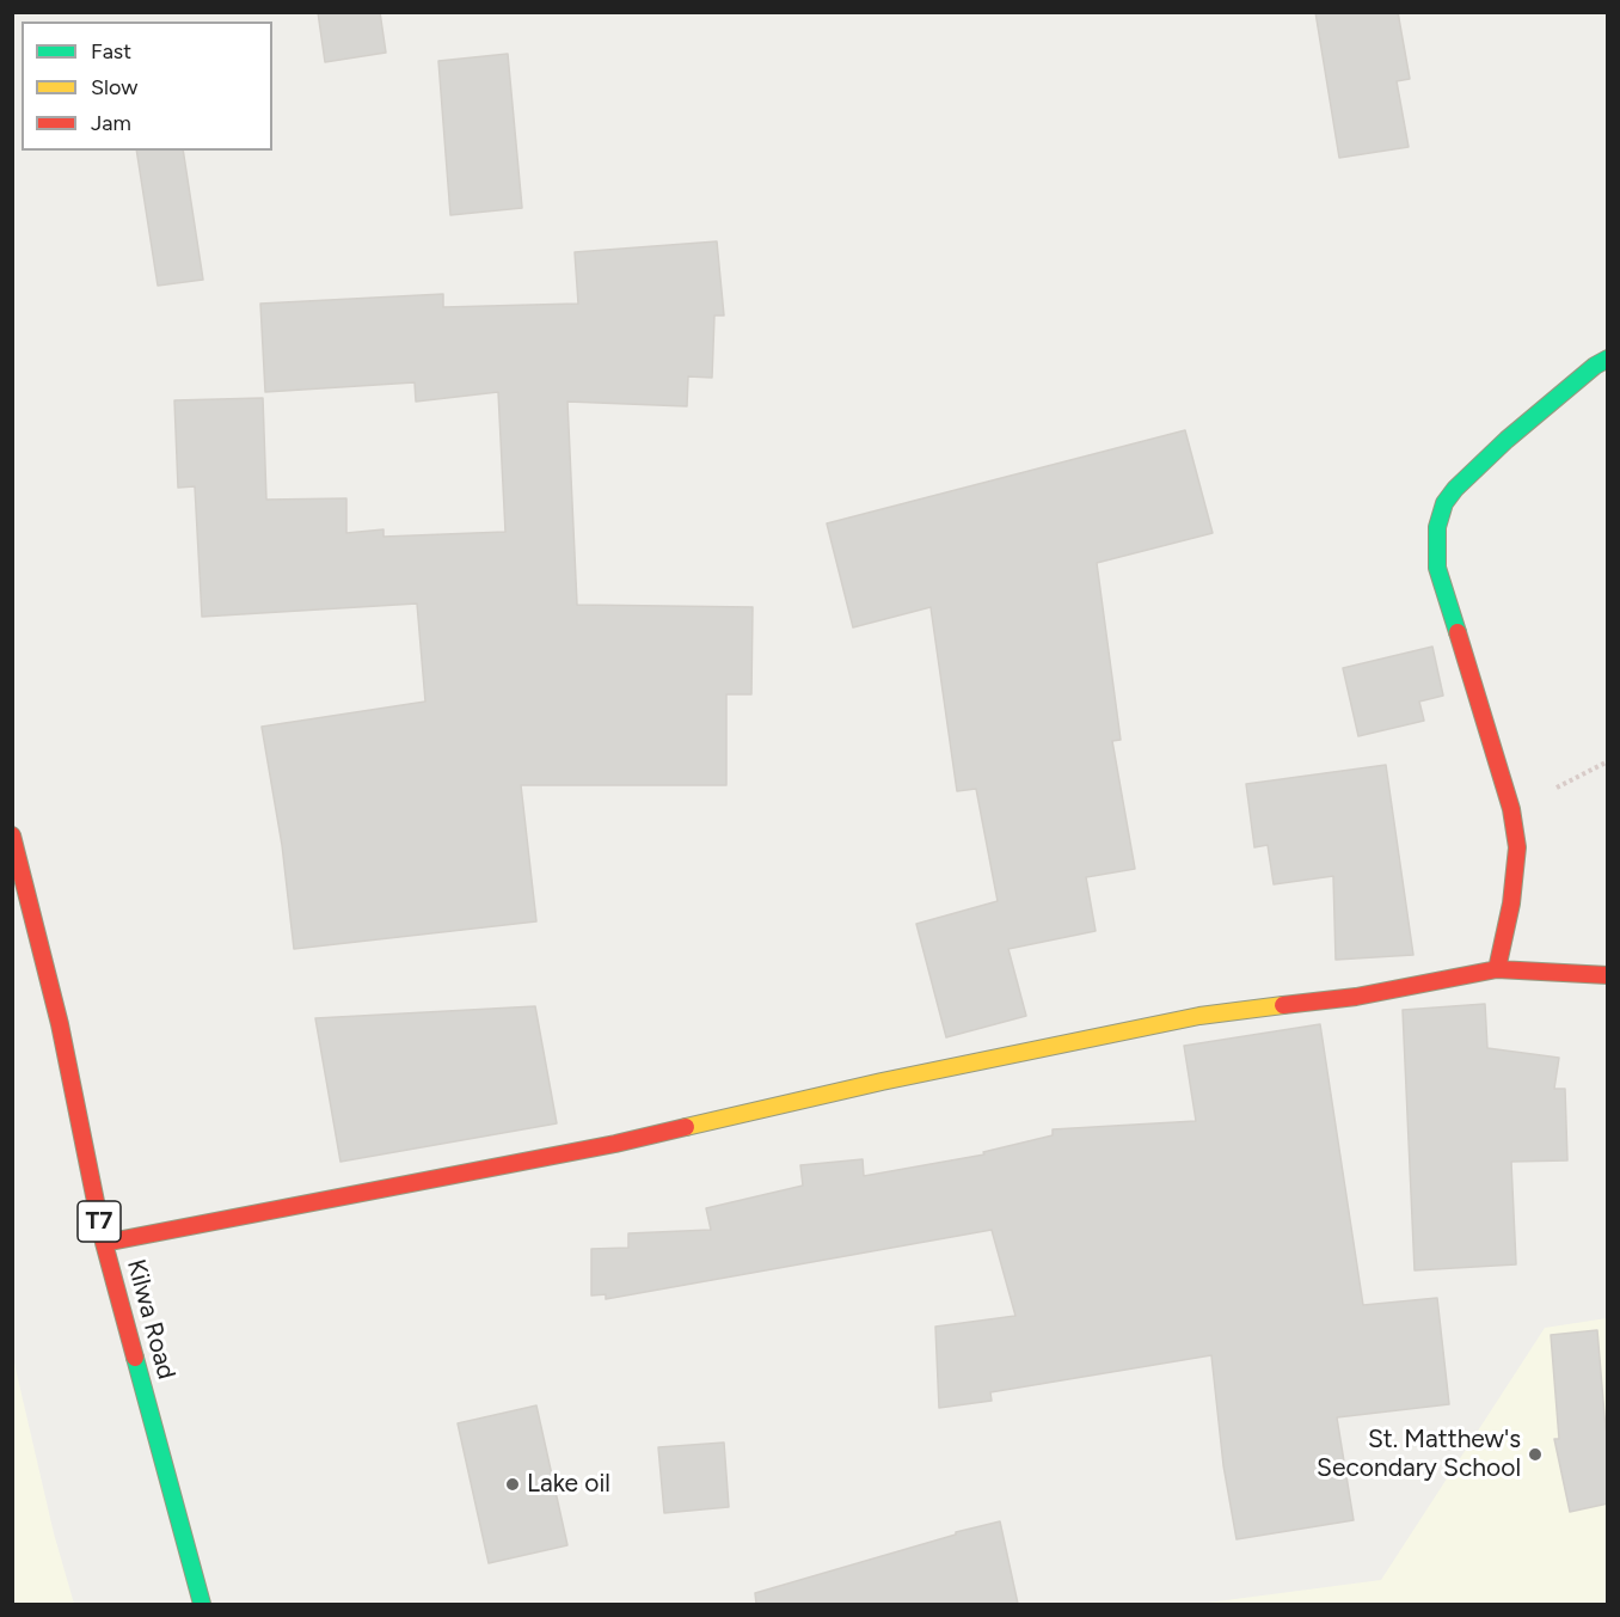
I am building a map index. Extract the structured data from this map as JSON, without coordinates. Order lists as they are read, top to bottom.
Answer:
{
  "streets": {
    "main road": ["T7", "Kilwa Road"]
  },
  "places": ["St. Matthew's Secondary School", "Lake oil"],
  "legend": ["Fast", "Slow", "Jam"]
}
